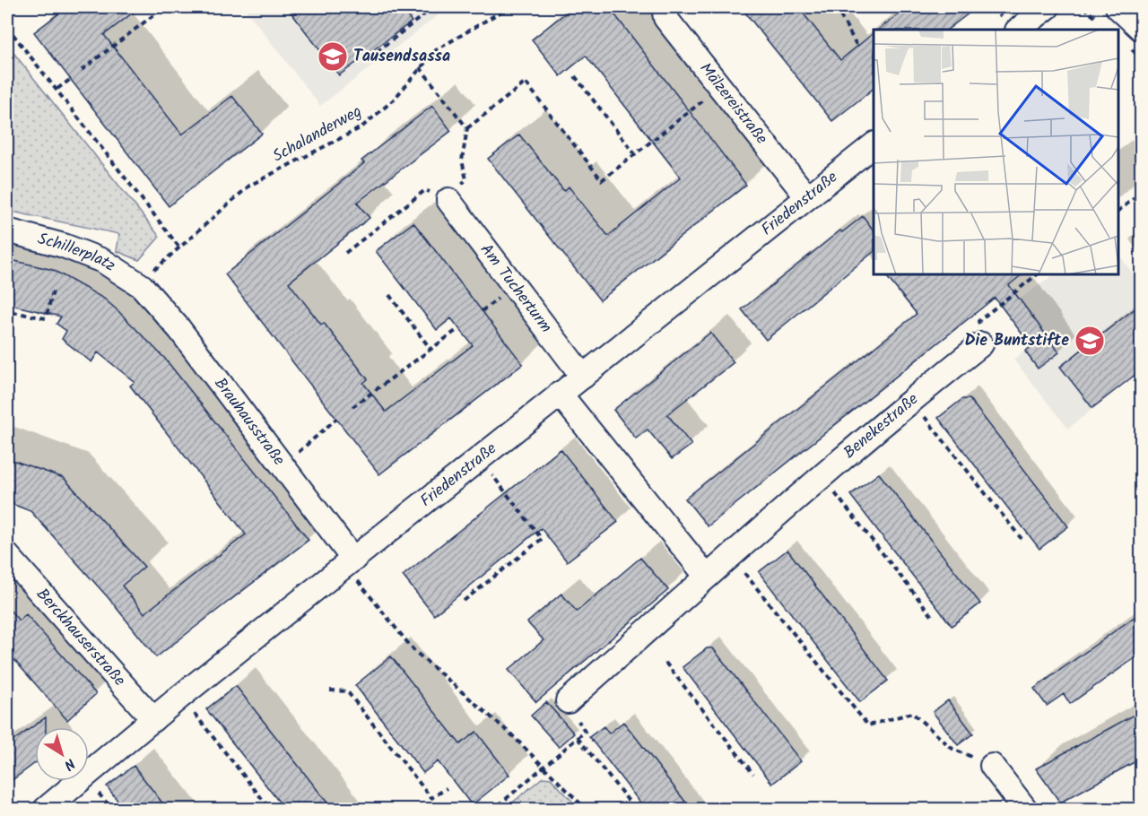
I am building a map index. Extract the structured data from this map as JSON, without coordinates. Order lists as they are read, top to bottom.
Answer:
{
  "streets": {
    "street": [
      "Mälzereistraße",
      "Friedenstraße",
      "Schillerplatz",
      "Am Tucherturm",
      "Brauhausstraße",
      "Benekestraße",
      "Berckhauserstraße"
    ],
    "path": ["Schalanderweg"]
  },
  "crossings": [
    ["Mälzereistraße", "Friedenstraße"],
    ["Schalanderweg", "Schillerplatz"],
    ["Schalanderweg", "Brauhausstraße"],
    ["Friedenstraße", "Am Tucherturm"],
    ["Friedenstraße", "Brauhausstraße"],
    ["Friedenstraße", "Berckhauserstraße"],
    ["Schillerplatz", "Brauhausstraße"]
  ],
  "places": {
    "school or university": ["Tausendsassa", "Die Buntstifte"]
  },
  "north": "bottom right"
}
